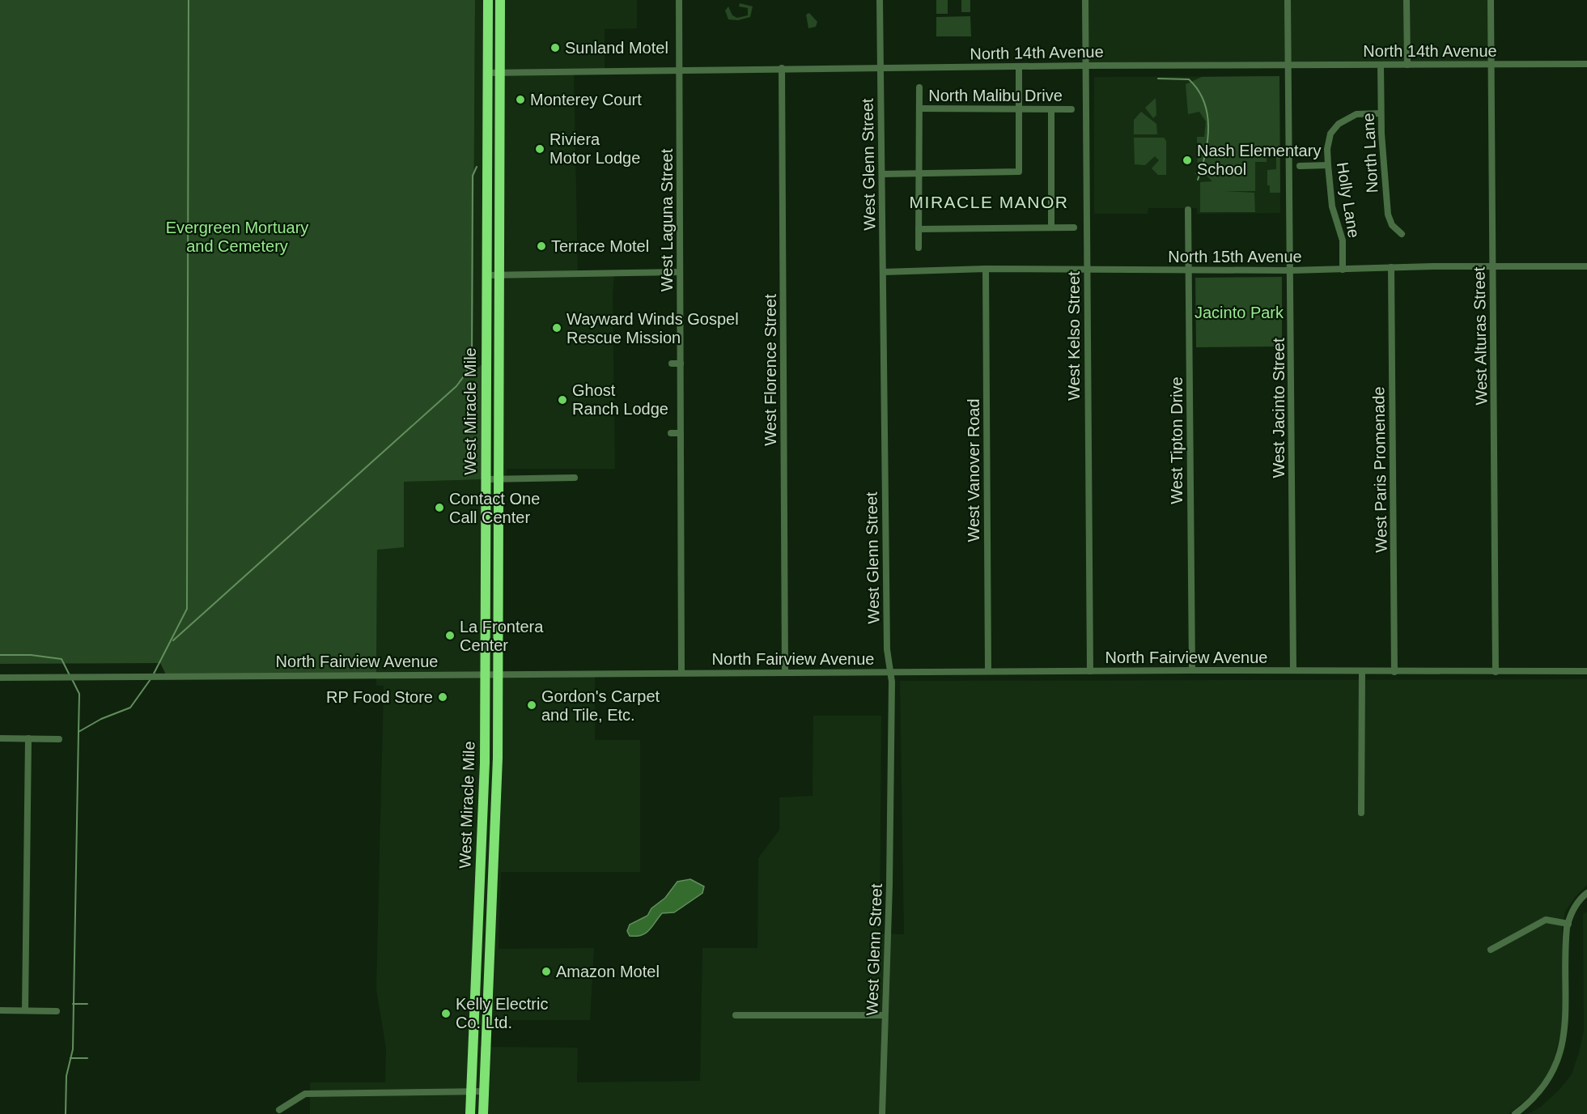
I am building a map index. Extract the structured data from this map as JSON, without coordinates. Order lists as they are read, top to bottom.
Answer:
{
  "streets": {
    "highway": ["West Miracle Mile"],
    "street": [
      "North 14th Avenue",
      "North Malibu Drive",
      "North Lane",
      "West Glenn Street",
      "Holly Lane",
      "West Laguna Street",
      "North 15th Avenue",
      "West Kelso Street",
      "West Alturas Street",
      "West Florence Street",
      "West Jacinto Street",
      "West Tipton Drive",
      "West Paris Promenade",
      "West Vanover Road",
      "North Fairview Avenue"
    ]
  },
  "crossings": [
    ["North 14th Avenue", "North Lane"],
    ["North 14th Avenue", "West Glenn Street"],
    ["North 14th Avenue", "West Laguna Street"],
    ["North 14th Avenue", "West Kelso Street"],
    ["North 14th Avenue", "West Alturas Street"],
    ["North 14th Avenue", "West Florence Street"],
    ["North 14th Avenue", "West Jacinto Street"],
    ["North 14th Avenue", "West Miracle Mile"],
    ["North Lane", "Holly Lane"],
    ["West Glenn Street", "North 15th Avenue"],
    ["West Glenn Street", "North Fairview Avenue"],
    ["Holly Lane", "North 15th Avenue"],
    ["West Laguna Street", "North Fairview Avenue"],
    ["North 15th Avenue", "West Kelso Street"],
    ["North 15th Avenue", "West Alturas Street"],
    ["North 15th Avenue", "West Jacinto Street"],
    ["North 15th Avenue", "West Tipton Drive"],
    ["North 15th Avenue", "West Paris Promenade"],
    ["North 15th Avenue", "West Vanover Road"],
    ["West Kelso Street", "North Fairview Avenue"],
    ["West Alturas Street", "North Fairview Avenue"],
    ["West Florence Street", "North Fairview Avenue"],
    ["West Jacinto Street", "North Fairview Avenue"],
    ["West Miracle Mile", "North Fairview Avenue"],
    ["West Tipton Drive", "North Fairview Avenue"],
    ["West Paris Promenade", "North Fairview Avenue"],
    ["West Vanover Road", "North Fairview Avenue"]
  ],
  "districts": ["MIRACLE MANOR"],
  "parks": ["Evergreen Mortuary and Cemetery", "Jacinto Park"],
  "places": [
    "Sunland Motel",
    "Monterey Court",
    "Riviera Motor Lodge",
    "Nash Elementary School",
    "Terrace Motel",
    "Wayward Winds Gospel Rescue Mission",
    "Ghost Ranch Lodge",
    "Contact One Call Center",
    "La Frontera Center",
    "RP Food Store",
    "Gordon's Carpet and Tile, Etc.",
    "Amazon Motel",
    "Kelly Electric Co. Ltd."
  ]
}
